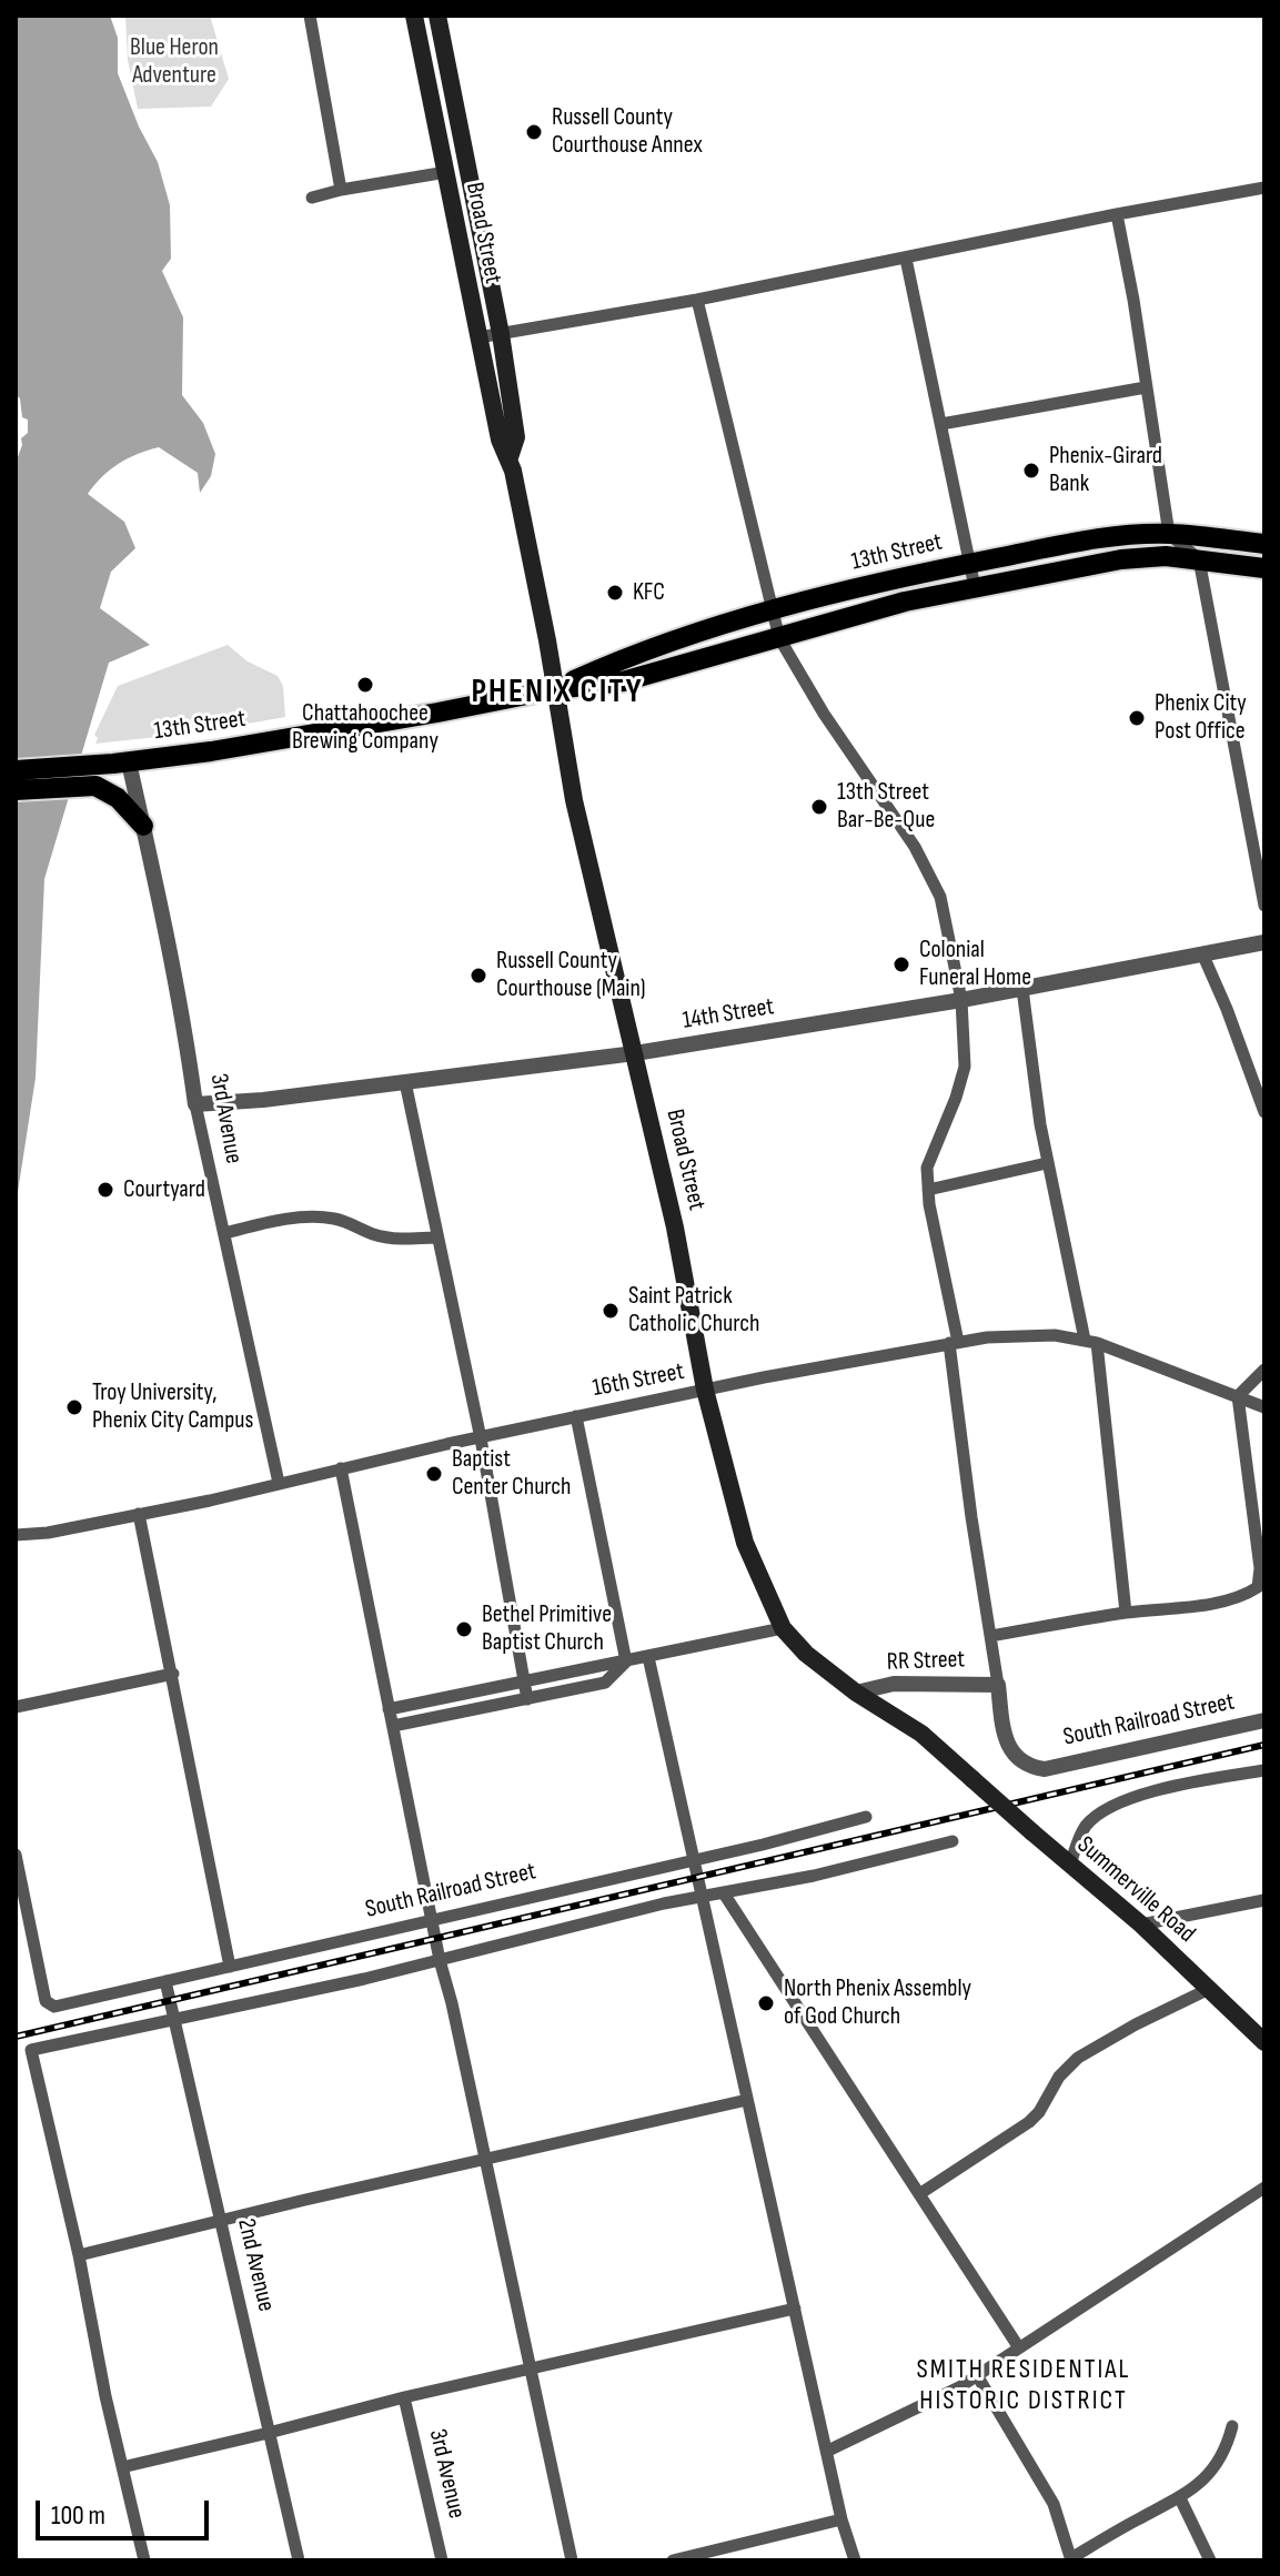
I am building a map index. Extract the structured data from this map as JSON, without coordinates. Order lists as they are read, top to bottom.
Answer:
{
  "streets": {
    "main road": ["Broad Street", "13th Street", "Summerville Road"],
    "street": [
      "14th Street",
      "3rd Avenue",
      "16th Street",
      "RR Street",
      "South Railroad Street",
      "2nd Avenue"
    ]
  },
  "crossings": [
    ["Broad Street", "13th Street"],
    ["Broad Street", "14th Street"],
    ["Broad Street", "16th Street"],
    ["Broad Street", "RR Street"],
    ["Broad Street", "Summerville Road"],
    ["13th Street", "3rd Avenue"],
    ["14th Street", "3rd Avenue"],
    ["3rd Avenue", "16th Street"],
    ["RR Street", "South Railroad Street"],
    ["South Railroad Street", "2nd Avenue"]
  ],
  "districts": ["PHENIX CITY", "SMITH RESIDENTIAL HISTORIC DISTRICT"],
  "parks": ["Blue Heron Adventure"],
  "places": [
    "Russell County Courthouse Annex",
    "Phenix-Girard Bank",
    "KFC",
    "Chattahoochee Brewing Company",
    "Phenix City Post Office",
    "13th Street Bar-Be-Que",
    "Colonial Funeral Home",
    "Russell County Courthouse (Main)",
    "Courtyard",
    "Saint Patrick Catholic Church",
    "Troy University, Phenix City Campus",
    "Baptist Center Church",
    "Bethel Primitive Baptist Church",
    "North Phenix Assembly of God Church"
  ],
  "scale_bar": "100 m"
}
